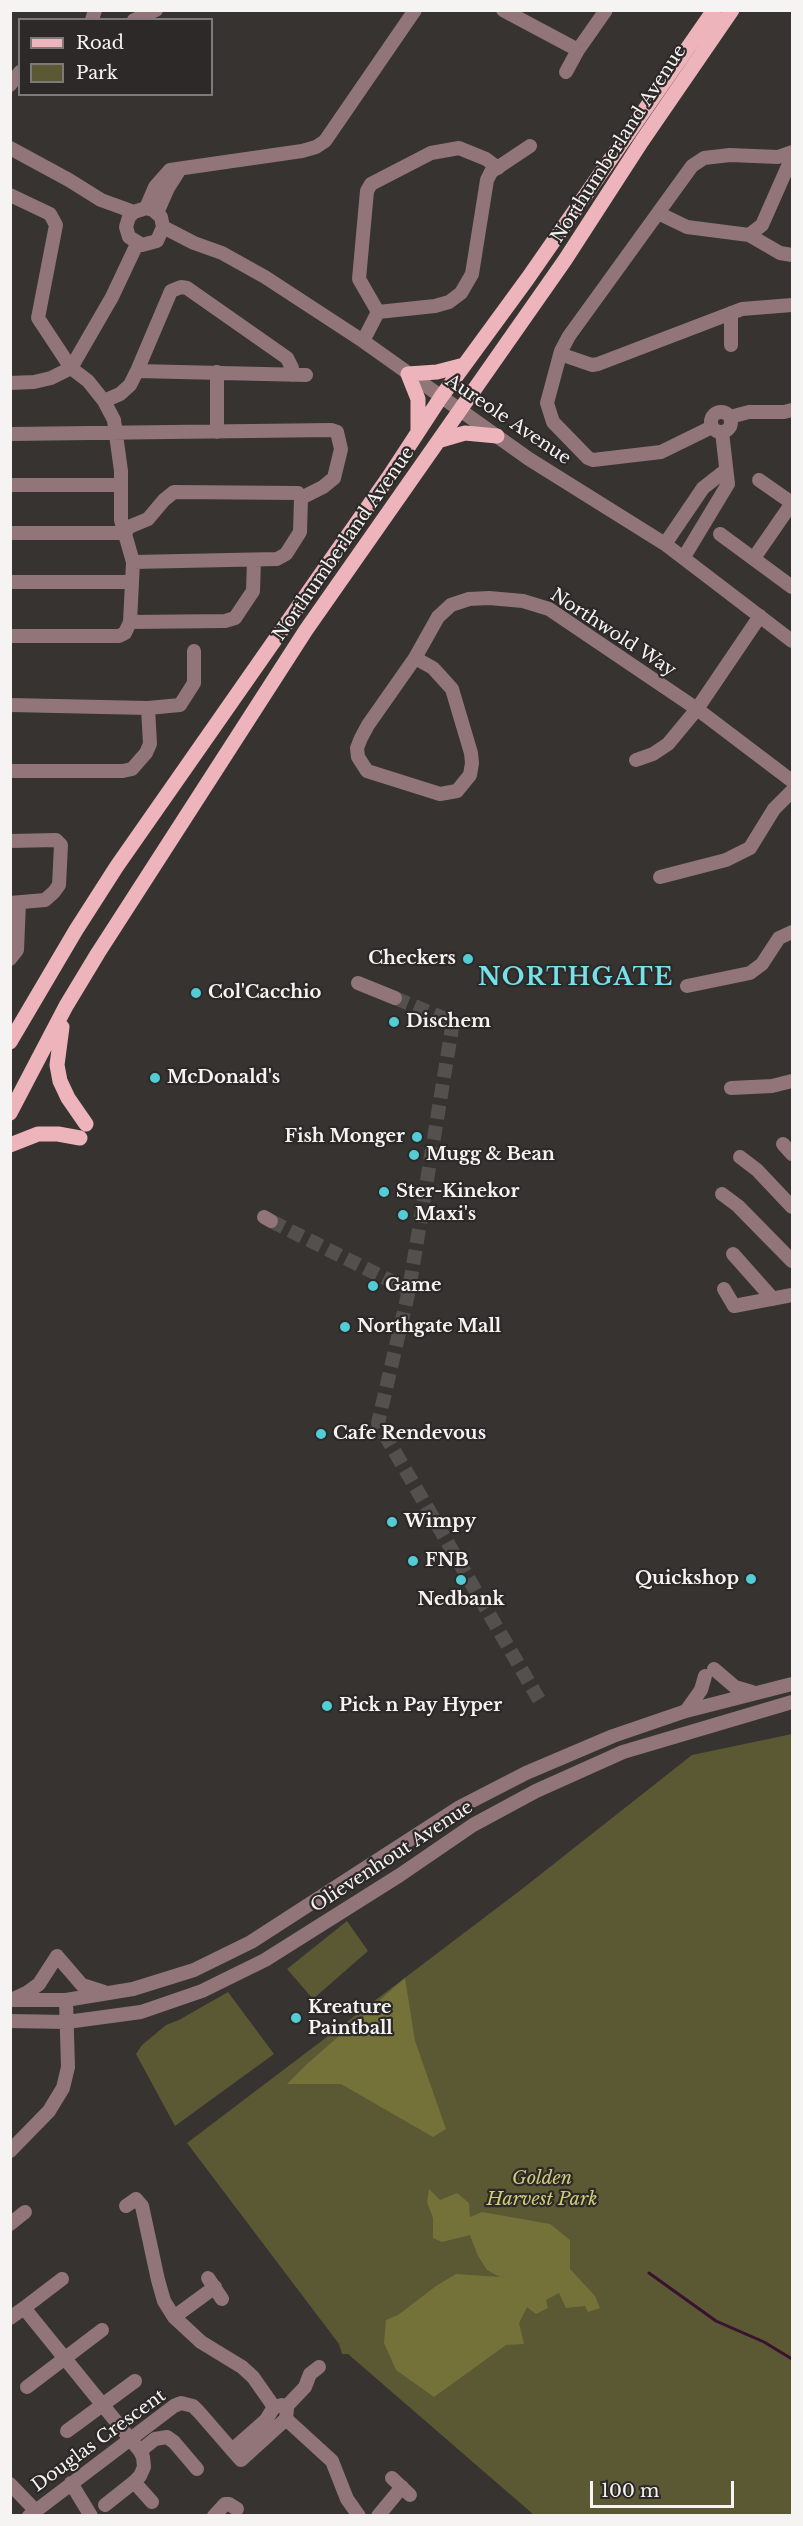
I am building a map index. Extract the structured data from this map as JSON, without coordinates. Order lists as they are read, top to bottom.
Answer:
{
  "streets": {
    "main road": ["Northumberland Avenue"],
    "street": [
      "Aureole Avenue",
      "Northwold Way",
      "Olievenhout Avenue",
      "Douglas Crescent"
    ]
  },
  "crossings": [
    ["Northumberland Avenue", "Aureole Avenue"]
  ],
  "districts": ["NORTHGATE"],
  "parks": ["Golden Harvest Park"],
  "places": [
    "Checkers",
    "Col'Cacchio",
    "Dischem",
    "McDonald's",
    "Fish Monger",
    "Mugg & Bean",
    "Ster-Kinekor",
    "Maxi's",
    "Game",
    "Northgate Mall",
    "Cafe Rendevous",
    "Wimpy",
    "FNB",
    "Quickshop",
    "Nedbank",
    "Pick n Pay Hyper",
    "Kreature Paintball"
  ],
  "legend": ["Road", "Park"],
  "scale_bar": "100 m"
}
